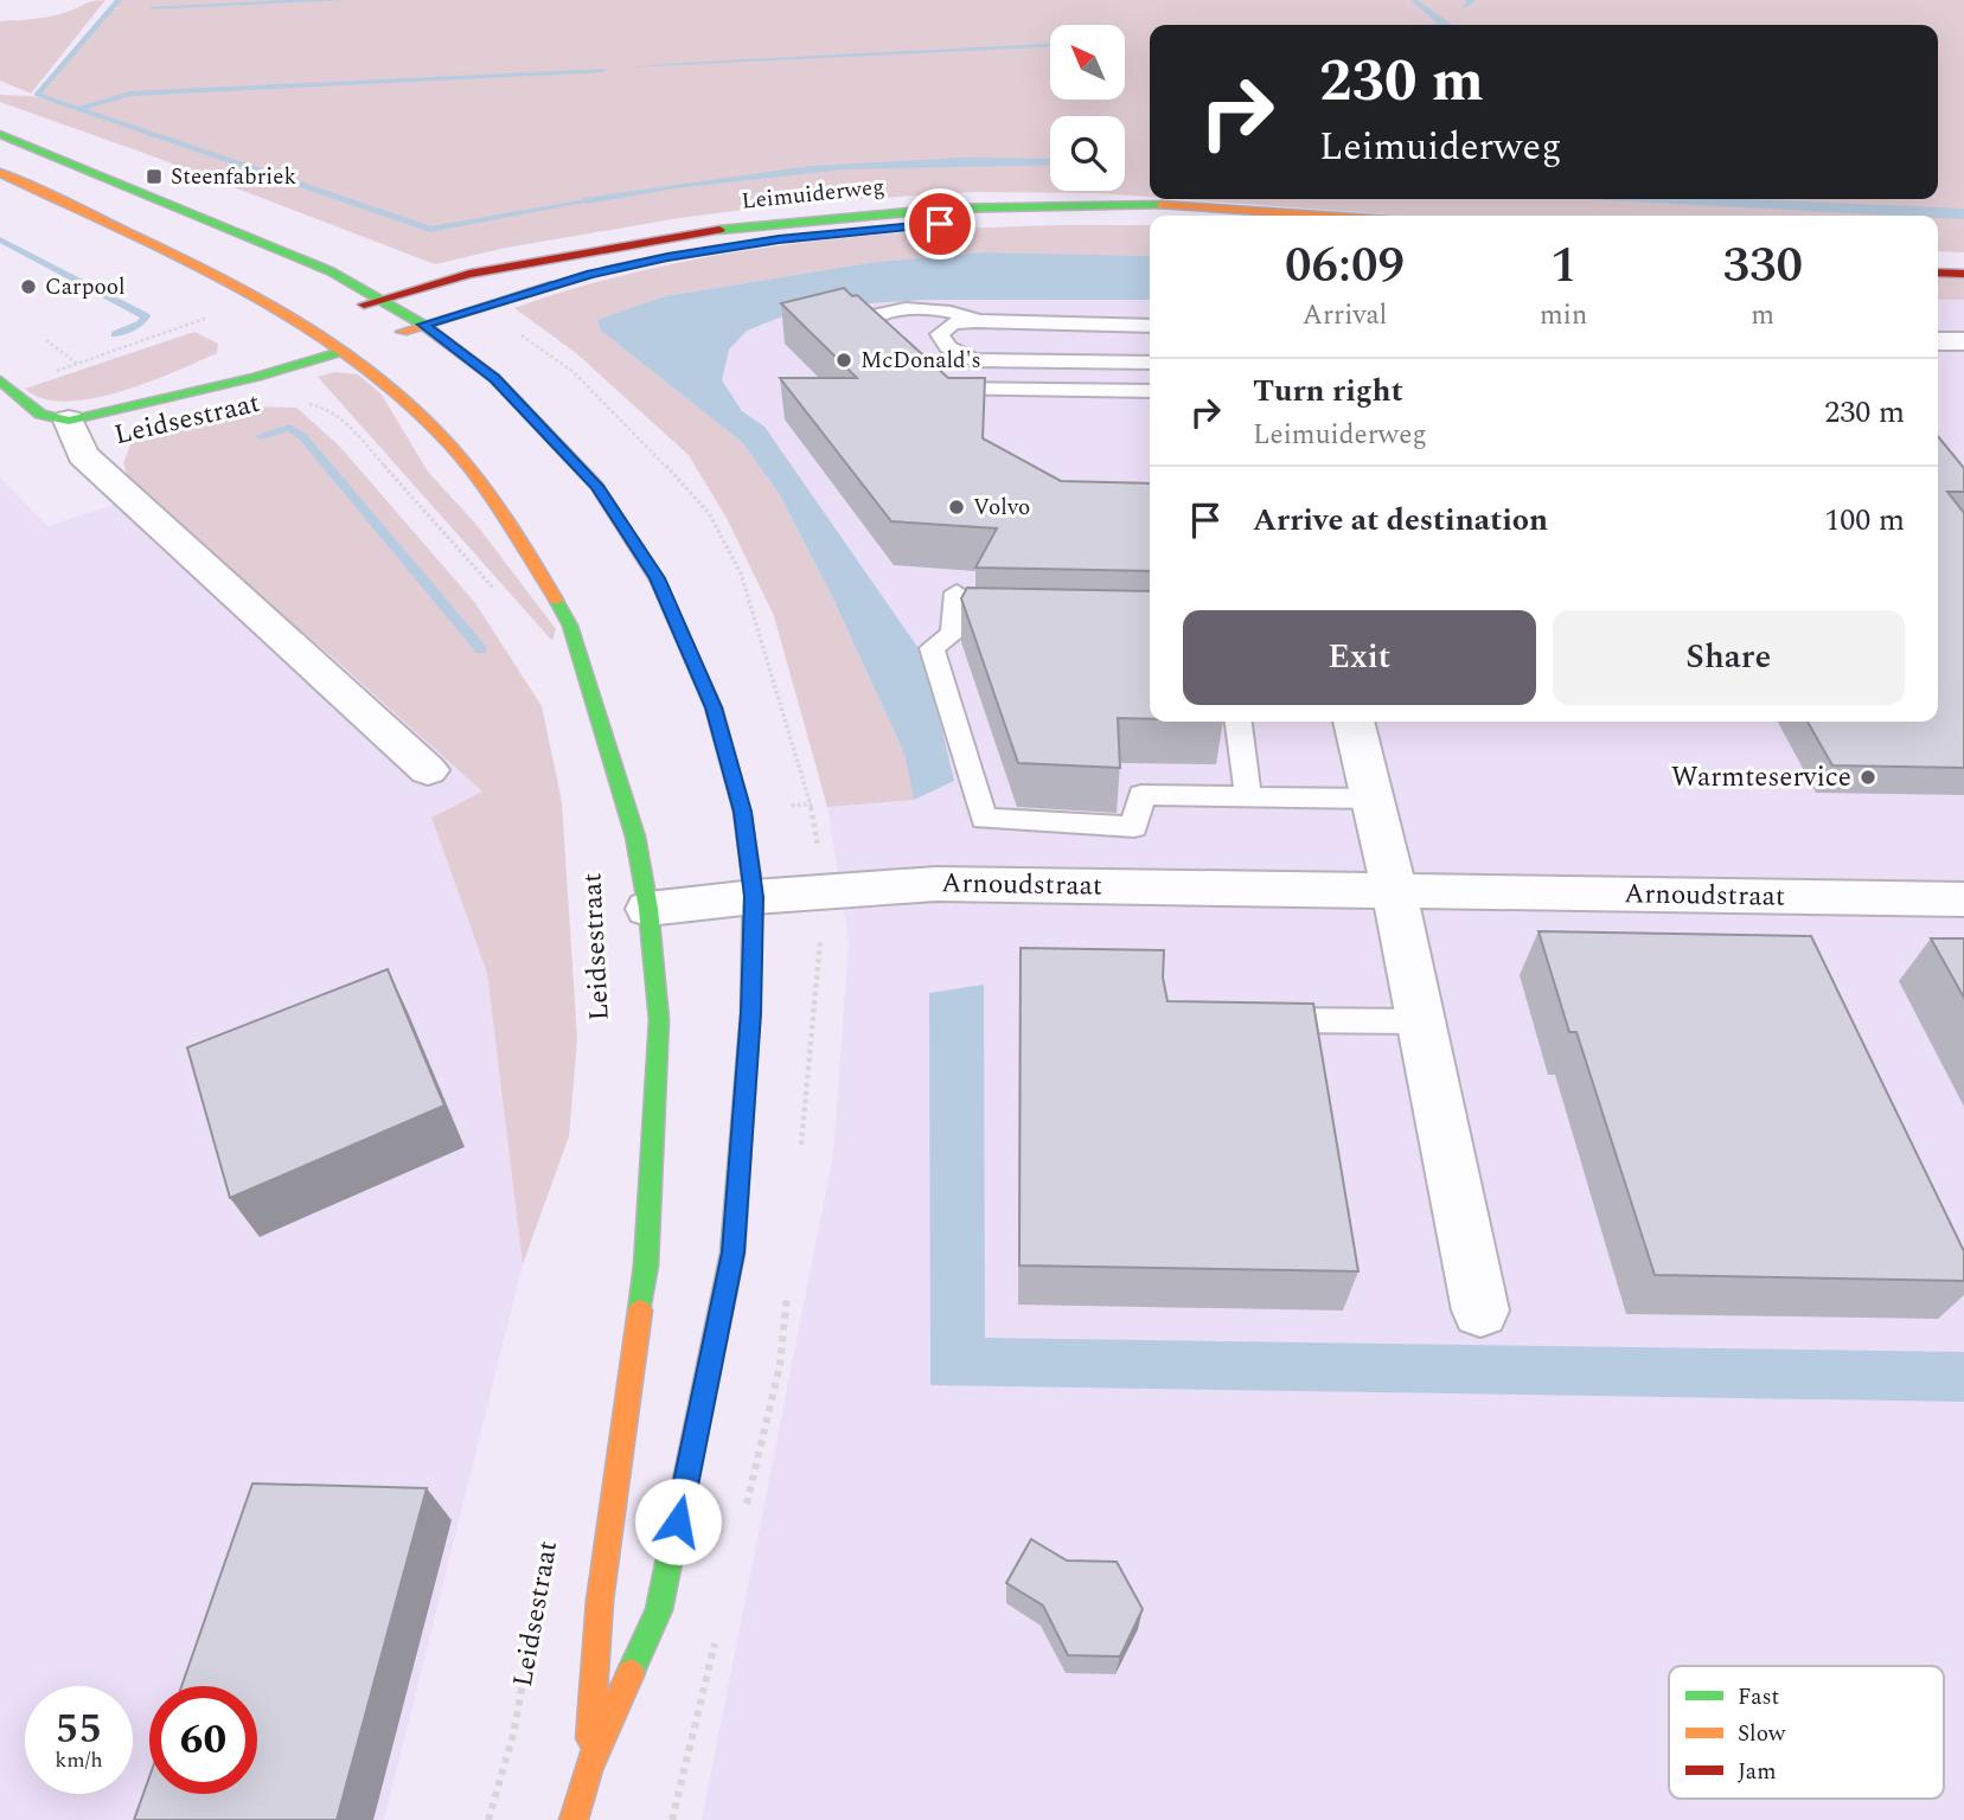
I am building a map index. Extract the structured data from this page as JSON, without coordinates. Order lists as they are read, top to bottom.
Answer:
{
  "streets": {
    "main road": ["Leimuiderweg", "Leidsestraat"],
    "street": ["Arnoudstraat"]
  },
  "crossings": [
    ["Leimuiderweg", "Leidsestraat"],
    ["Leidsestraat", "Arnoudstraat"]
  ],
  "places": {
    "transit": ["Steenfabriek"],
    "other": [
      "Carpool",
      "McDonald's",
      "Volvo",
      "Warmteservice"
    ]
  },
  "legend": ["Fast", "Slow", "Jam"],
  "north": "top left",
  "page": {
    "turn": ["230 m", "Leimuiderweg"],
    "eta": [
      "06:09",
      "Arrival",
      "1",
      "min",
      "330",
      "m"
    ],
    "list": [
      {
        "name": "Turn right",
        "note": "Leimuiderweg",
        "value": "230 m"
      },
      {
        "name": "Arrive at destination",
        "value": "100 m"
      }
    ],
    "buttons": ["Exit", "Share"],
    "speed": "55 km/h",
    "limit": "60"
  }
}
